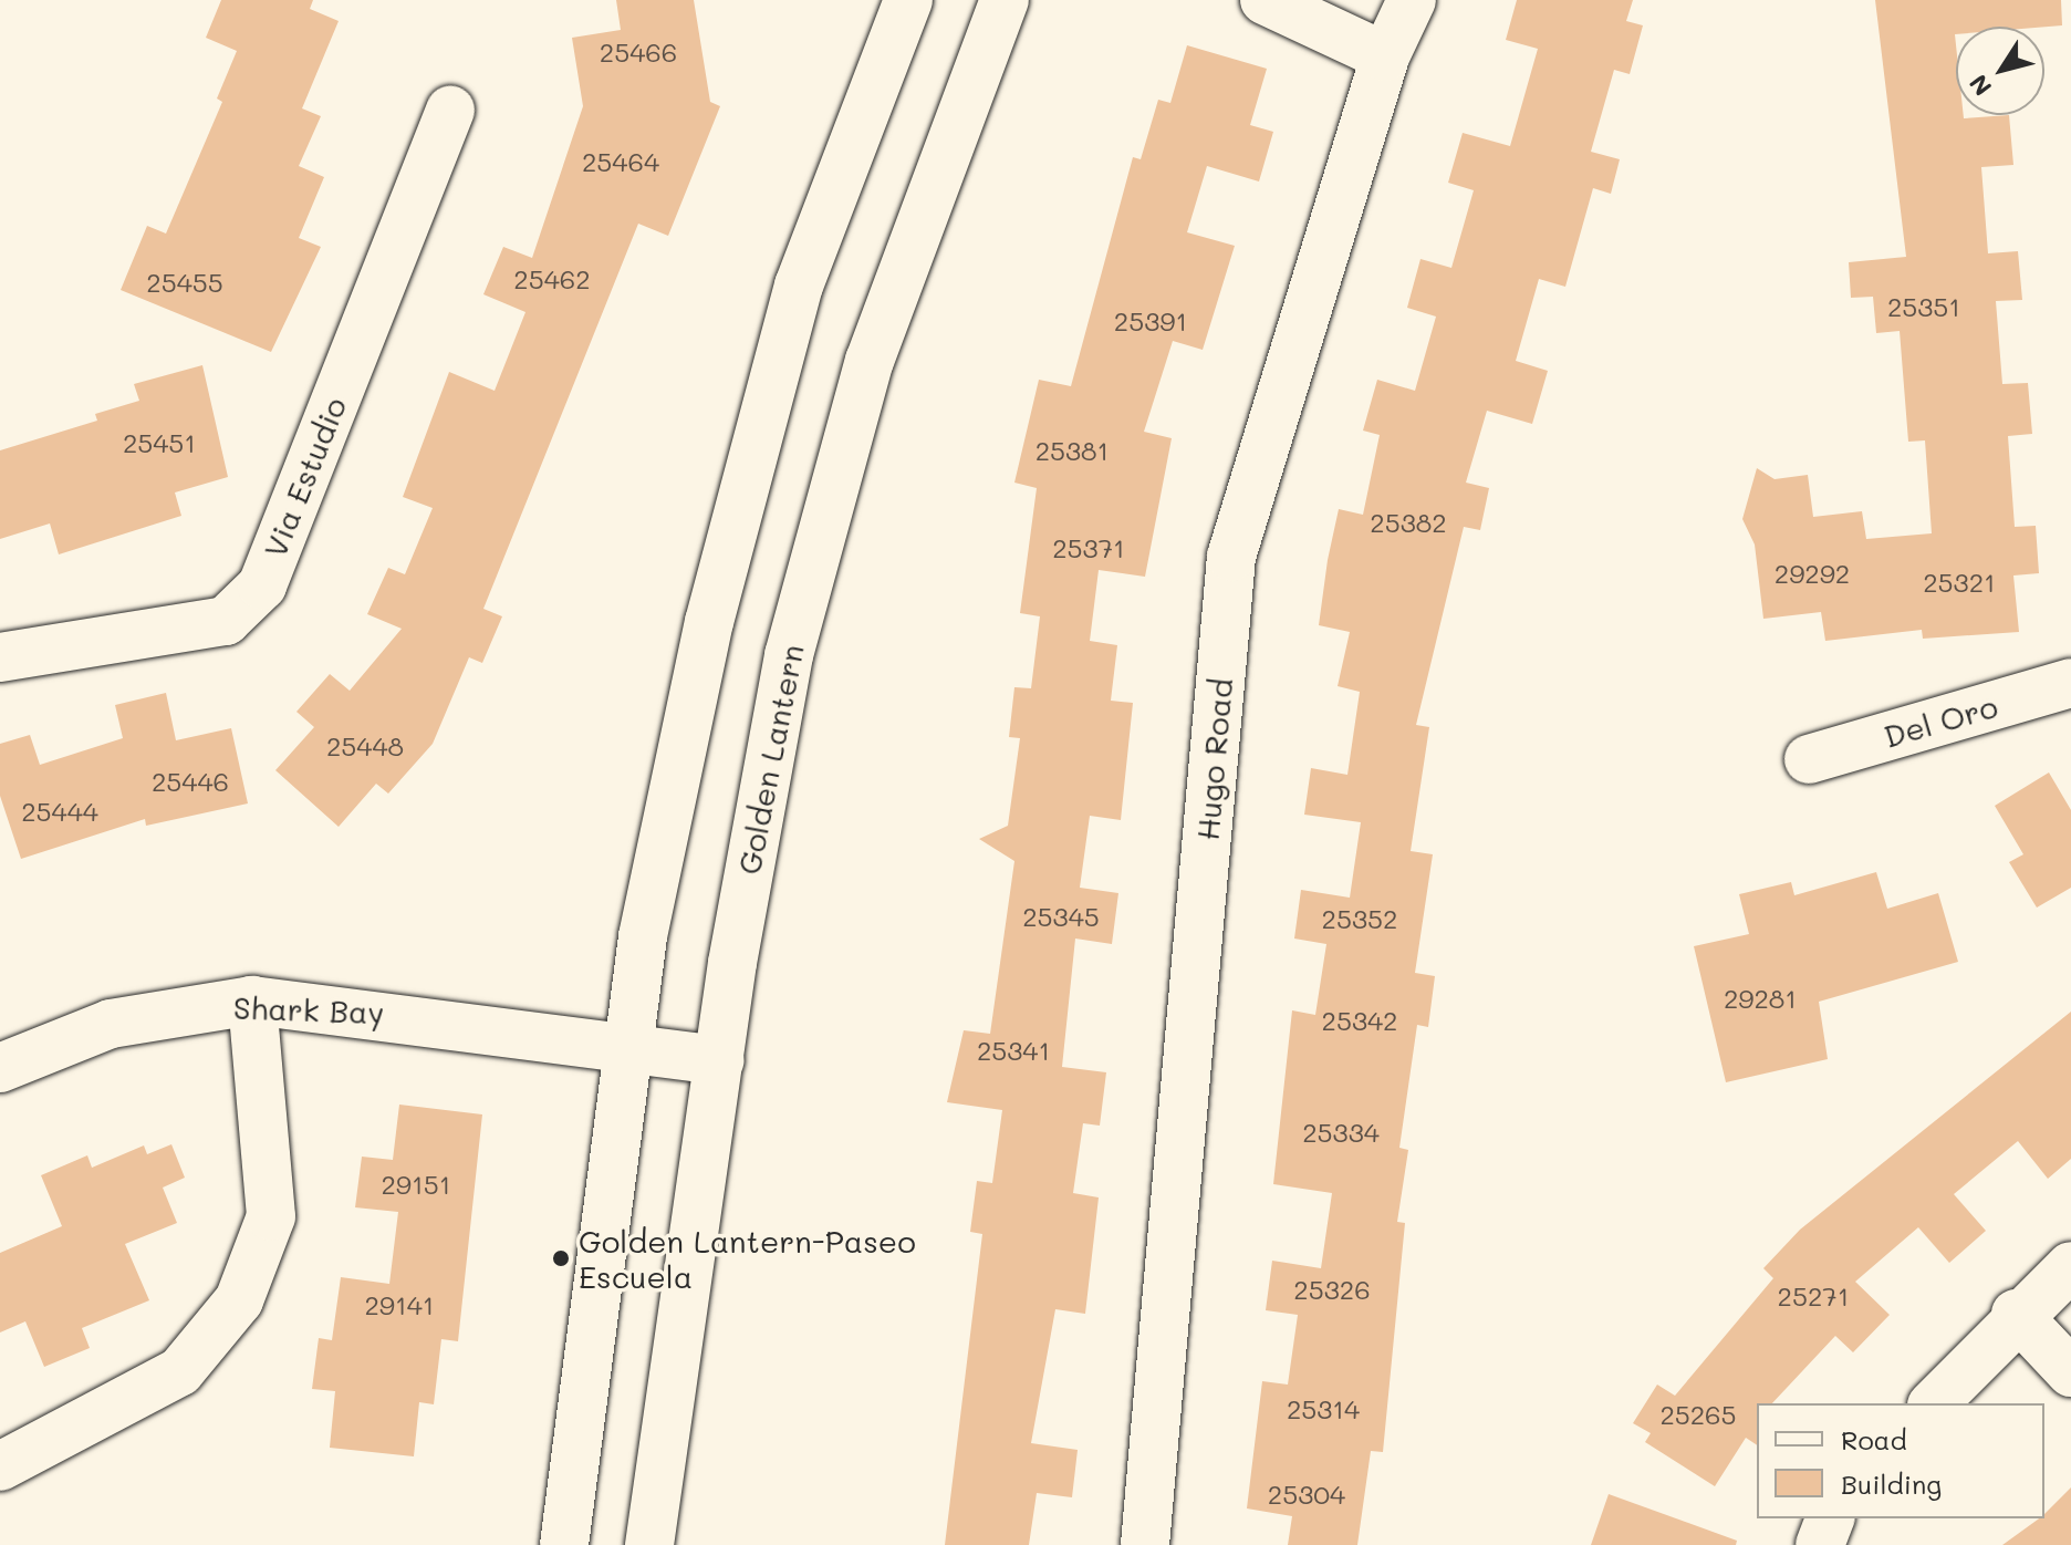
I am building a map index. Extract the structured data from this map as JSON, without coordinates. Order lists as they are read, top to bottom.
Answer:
{
  "streets": {
    "street": [
      "Via Estudio",
      "Del Oro",
      "Golden Lantern",
      "Hugo Road",
      "Shark Bay"
    ]
  },
  "crossings": [
    ["Golden Lantern", "Shark Bay"]
  ],
  "places": ["Golden Lantern-Paseo Escuela"],
  "house_numbers": [
    "25466",
    "25464",
    "25462",
    "25455",
    "25351",
    "25391",
    "25451",
    "25381",
    "25382",
    "25371",
    "29292",
    "25321",
    "25448",
    "25446",
    "25444",
    "25345",
    "25352",
    "29281",
    "25342",
    "25341",
    "25334",
    "29151",
    "25326",
    "25271",
    "29141",
    "25314",
    "25265",
    "25304"
  ],
  "legend": ["Road", "Building"],
  "north": "bottom left"
}
